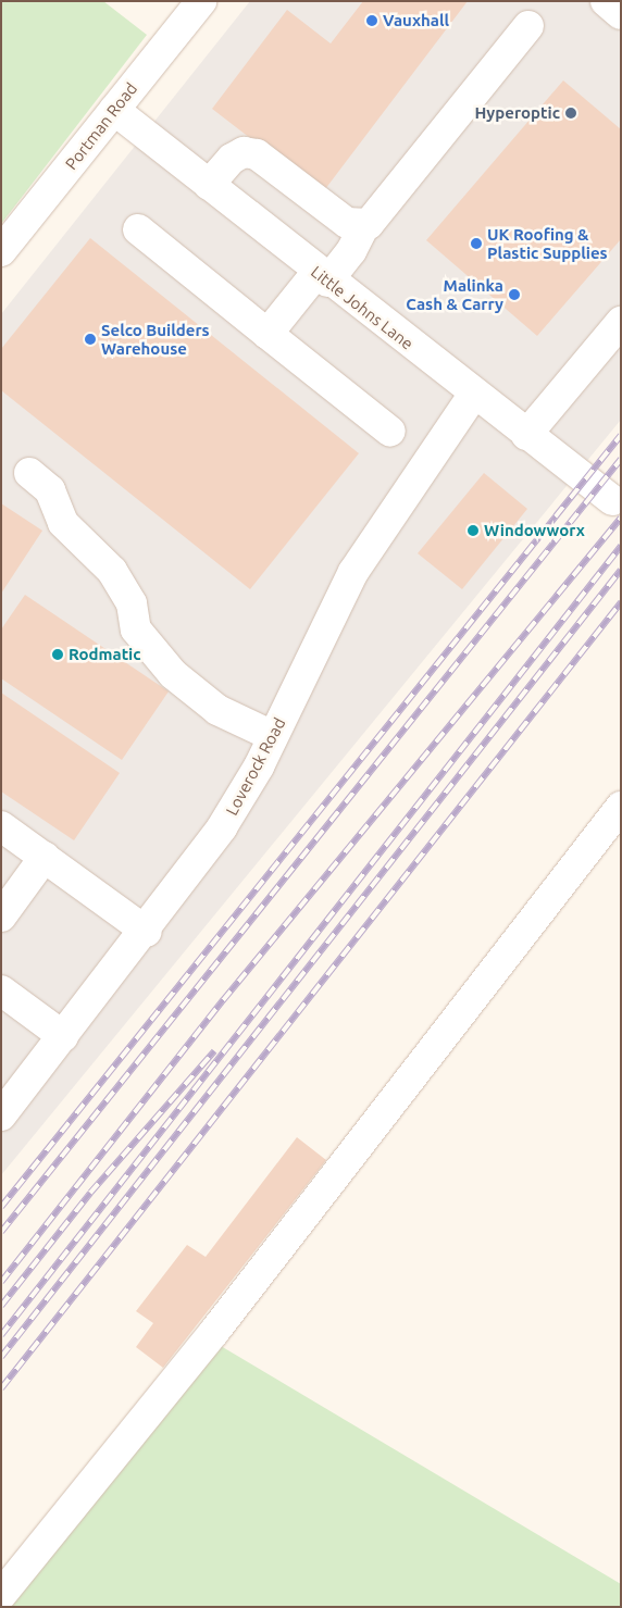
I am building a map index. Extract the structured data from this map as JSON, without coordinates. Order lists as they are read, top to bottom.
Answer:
{
  "streets": {
    "street": ["Portman Road", "Little Johns Lane", "Loverock Road"]
  },
  "crossings": [
    ["Portman Road", "Little Johns Lane"],
    ["Little Johns Lane", "Loverock Road"]
  ],
  "places": [
    "Vauxhall",
    "Hyperoptic",
    "UK Roofing & Plastic Supplies",
    "Malinka Cash & Carry",
    "Selco Builders Warehouse",
    "Windowworx",
    "Rodmatic"
  ]
}
